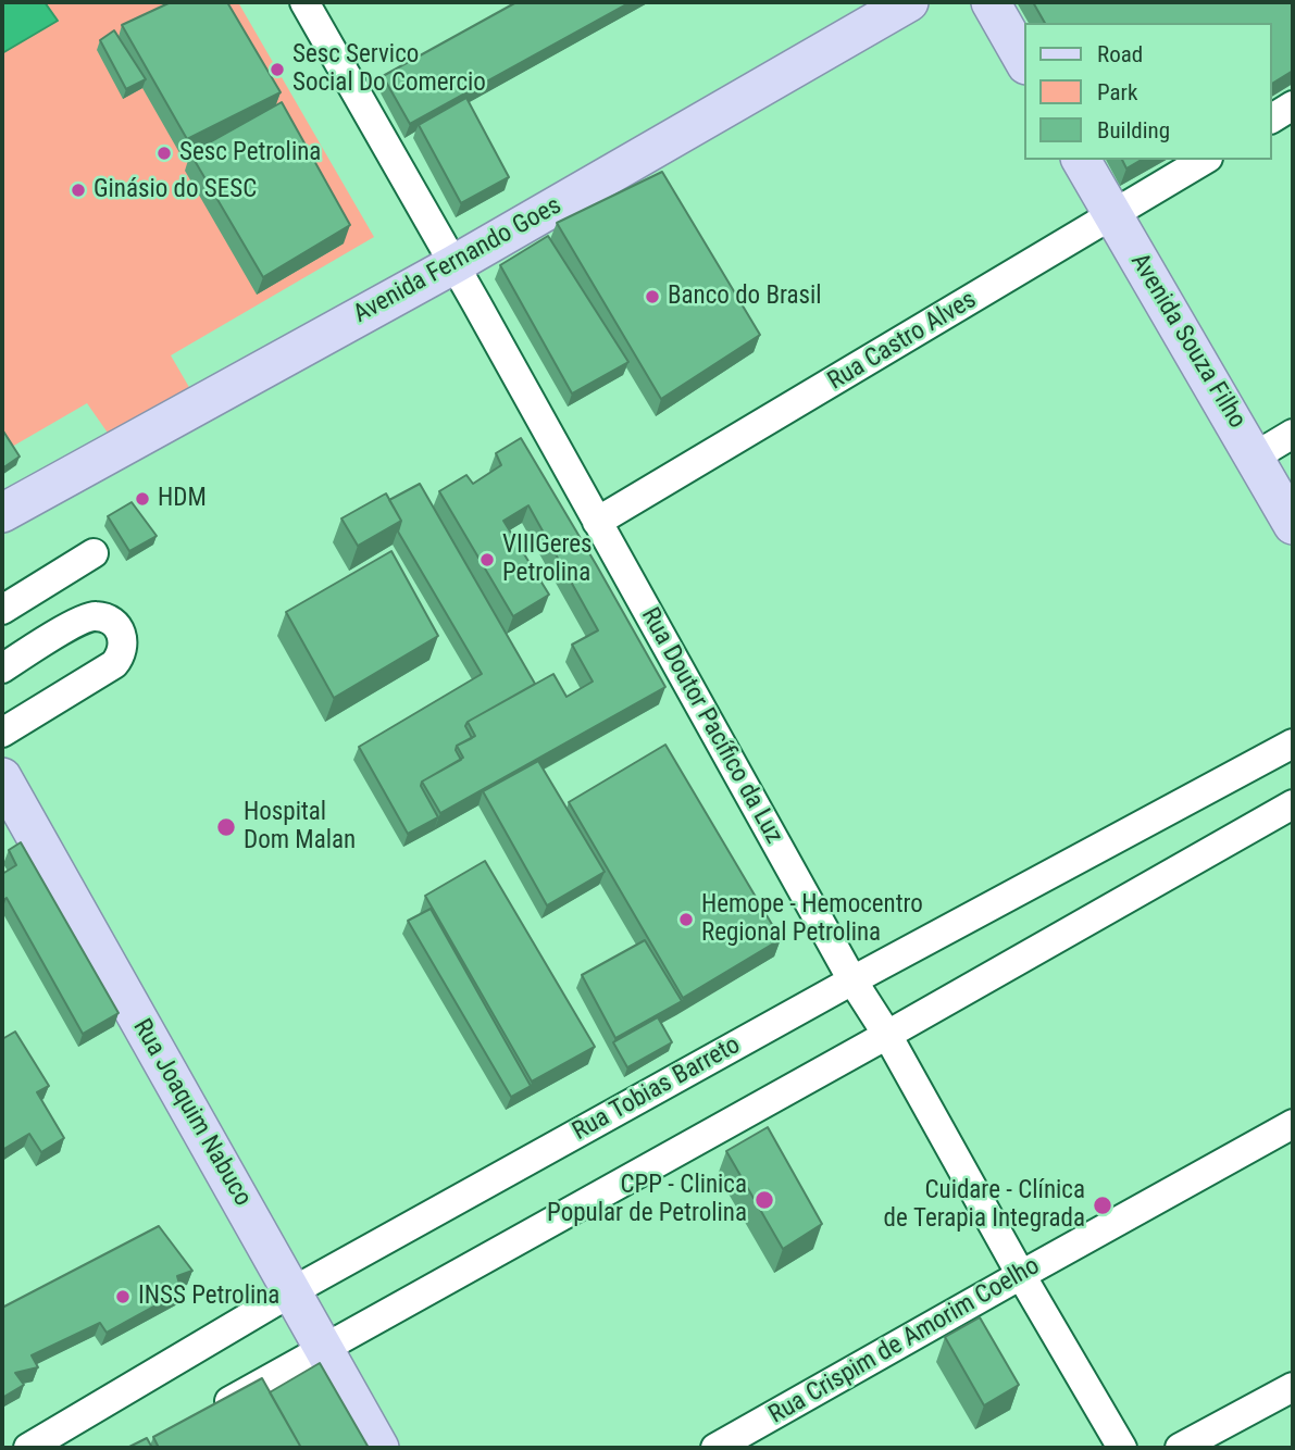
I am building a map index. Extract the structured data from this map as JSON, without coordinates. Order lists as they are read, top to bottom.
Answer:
{
  "streets": {
    "main road": ["Avenida Fernando Goes", "Avenida Souza Filho", "Rua Joaquim Nabuco"],
    "street": [
      "Rua Castro Alves",
      "Rua Doutor Pacífico da Luz",
      "Rua Tobias Barreto",
      "Rua Crispim de Amorim Coelho"
    ]
  },
  "crossings": [
    ["Avenida Fernando Goes", "Rua Doutor Pacífico da Luz"],
    ["Rua Castro Alves", "Avenida Souza Filho"],
    ["Rua Castro Alves", "Rua Doutor Pacífico da Luz"],
    ["Rua Doutor Pacífico da Luz", "Rua Tobias Barreto"],
    ["Rua Doutor Pacífico da Luz", "Rua Crispim de Amorim Coelho"],
    ["Rua Tobias Barreto", "Rua Joaquim Nabuco"]
  ],
  "places": [
    "Sesc Servico Social Do Comercio",
    "Sesc Petrolina",
    "Ginásio do SESC",
    "Banco do Brasil",
    "HDM",
    "VIIIGeres Petrolina",
    "Hospital Dom Malan",
    "Hemope - Hemocentro Regional Petrolina",
    "CPP - Clinica Popular de Petrolina",
    "Cuidare - Clínica de Terapia Integrada",
    "INSS Petrolina"
  ],
  "legend": ["Road", "Park", "Building"]
}
